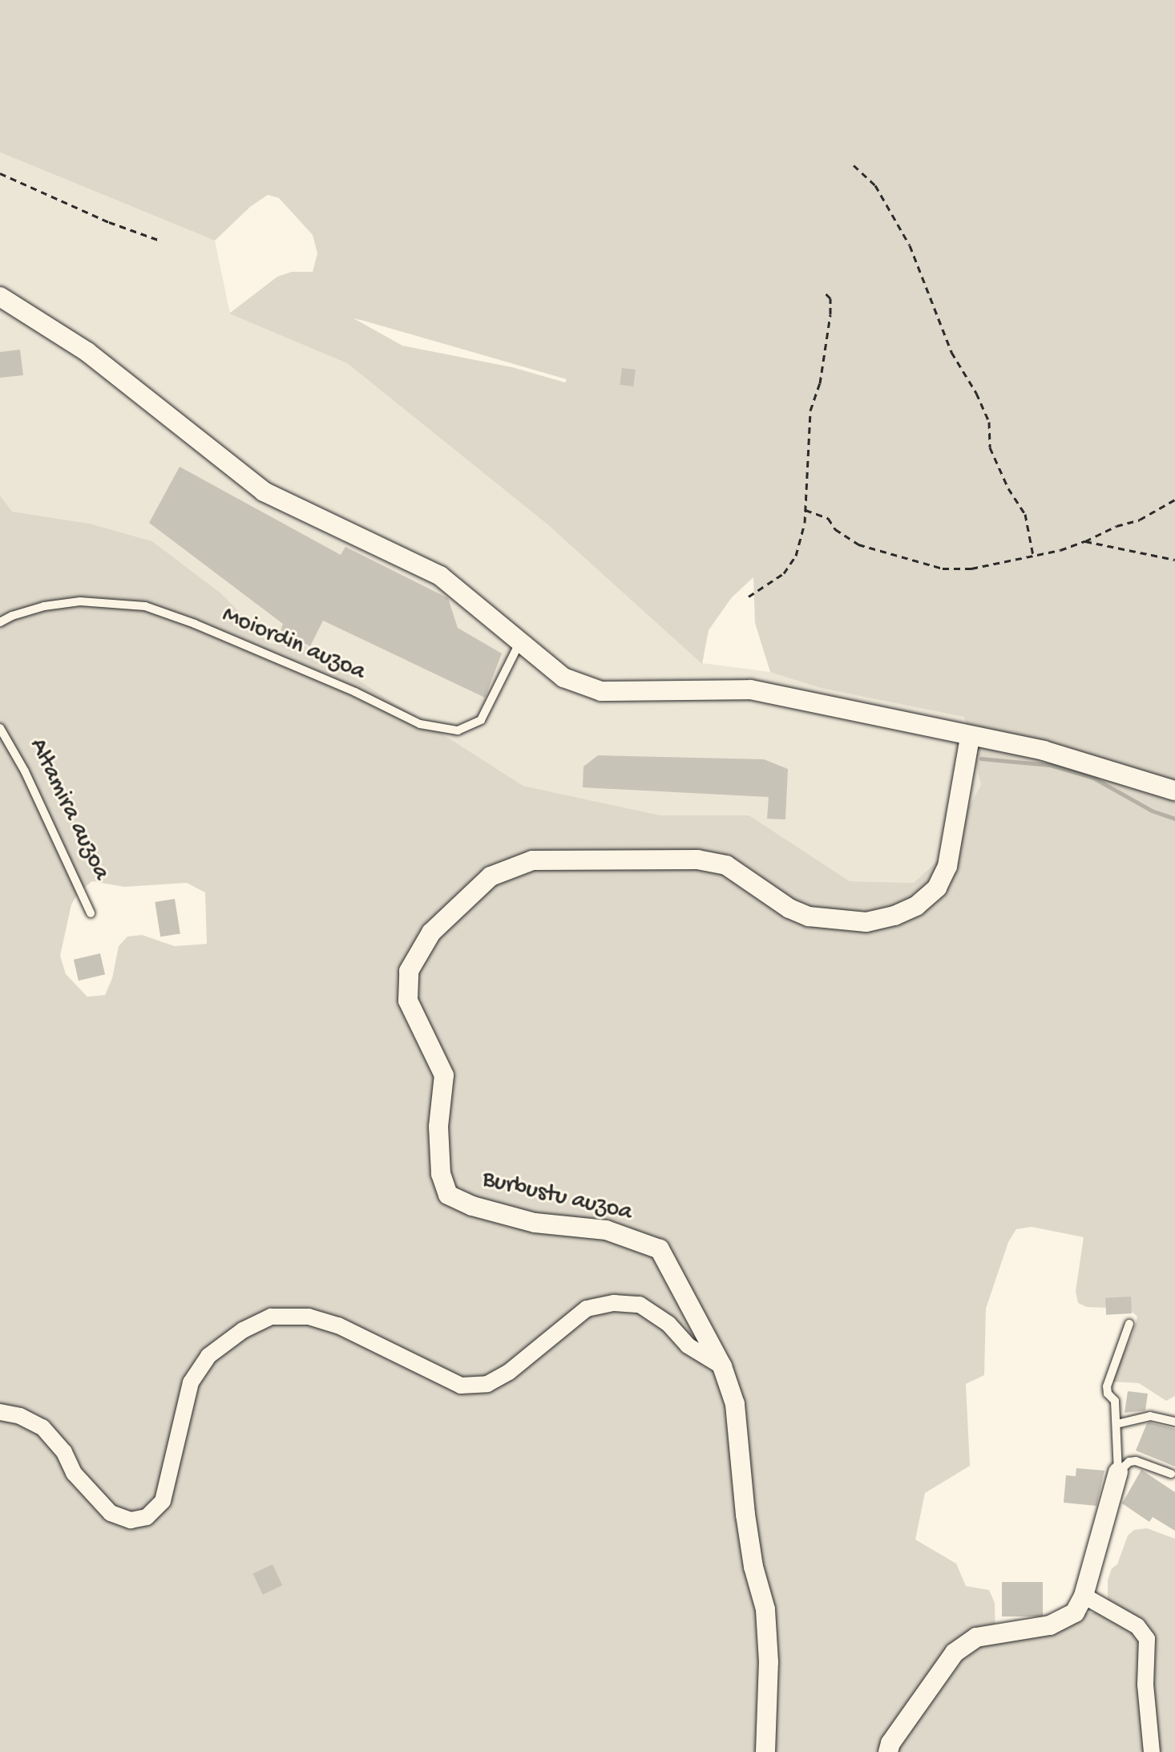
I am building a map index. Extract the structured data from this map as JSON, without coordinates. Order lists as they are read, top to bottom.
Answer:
{
  "streets": {
    "street": ["Burbustu auzoa"],
    "lane": ["Moiordin auzoa", "Altamira auzoa"]
  }
}
